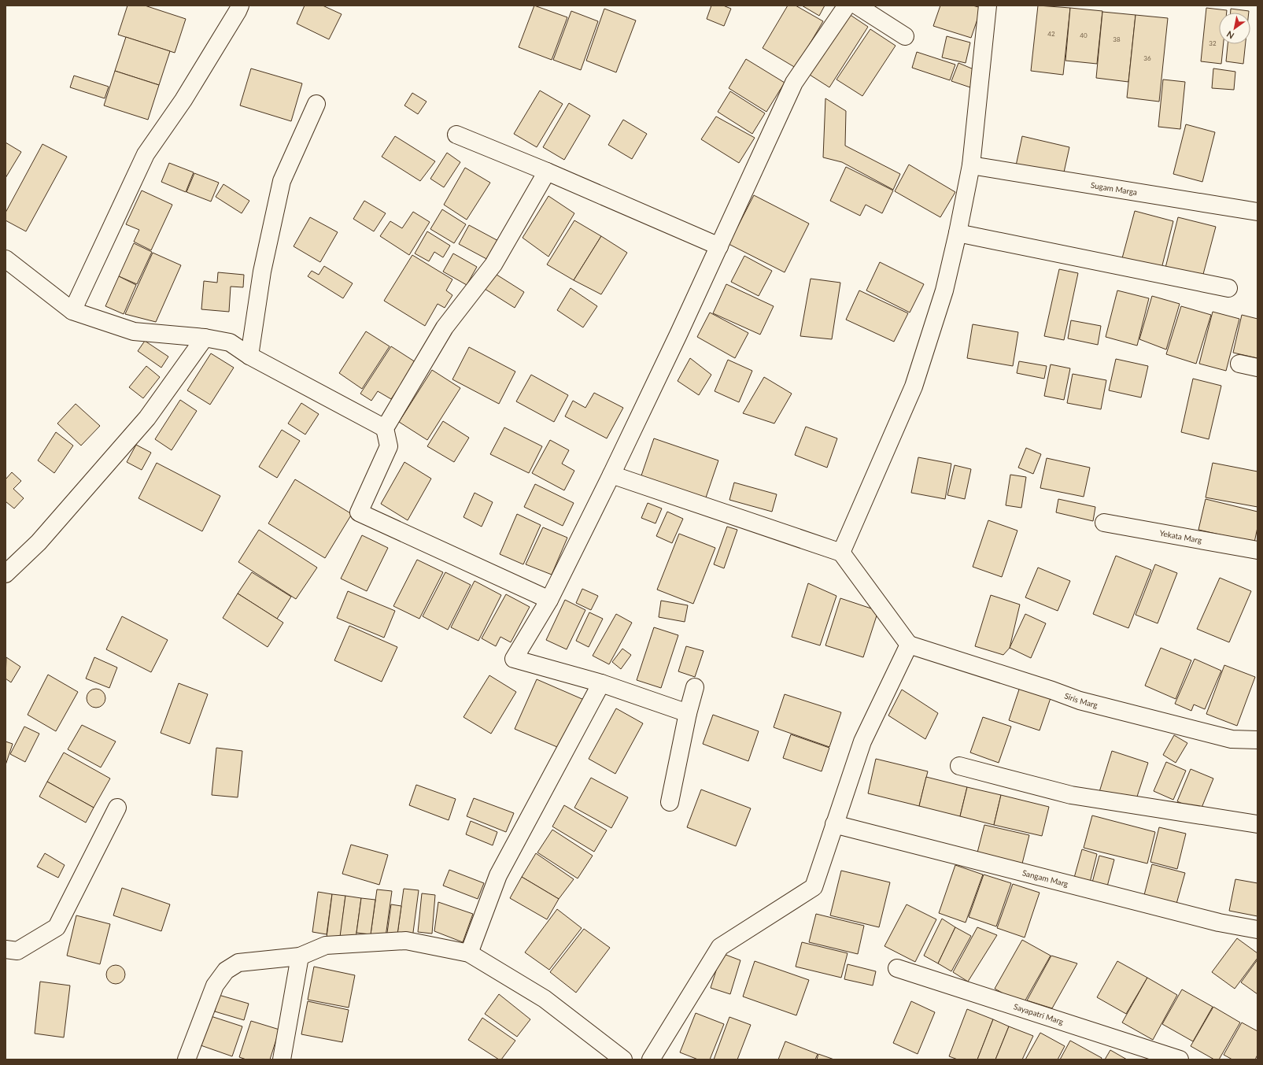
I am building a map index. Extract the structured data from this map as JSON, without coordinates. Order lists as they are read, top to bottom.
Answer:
{
  "streets": {
    "street": [
      "Sugam Marga",
      "Yekata Marg",
      "Siris Marg",
      "Sangam Marg",
      "Sayapatri Marg"
    ]
  },
  "house_numbers": [
    "42",
    "40",
    "38",
    "32",
    "36"
  ],
  "north": "bottom left"
}
